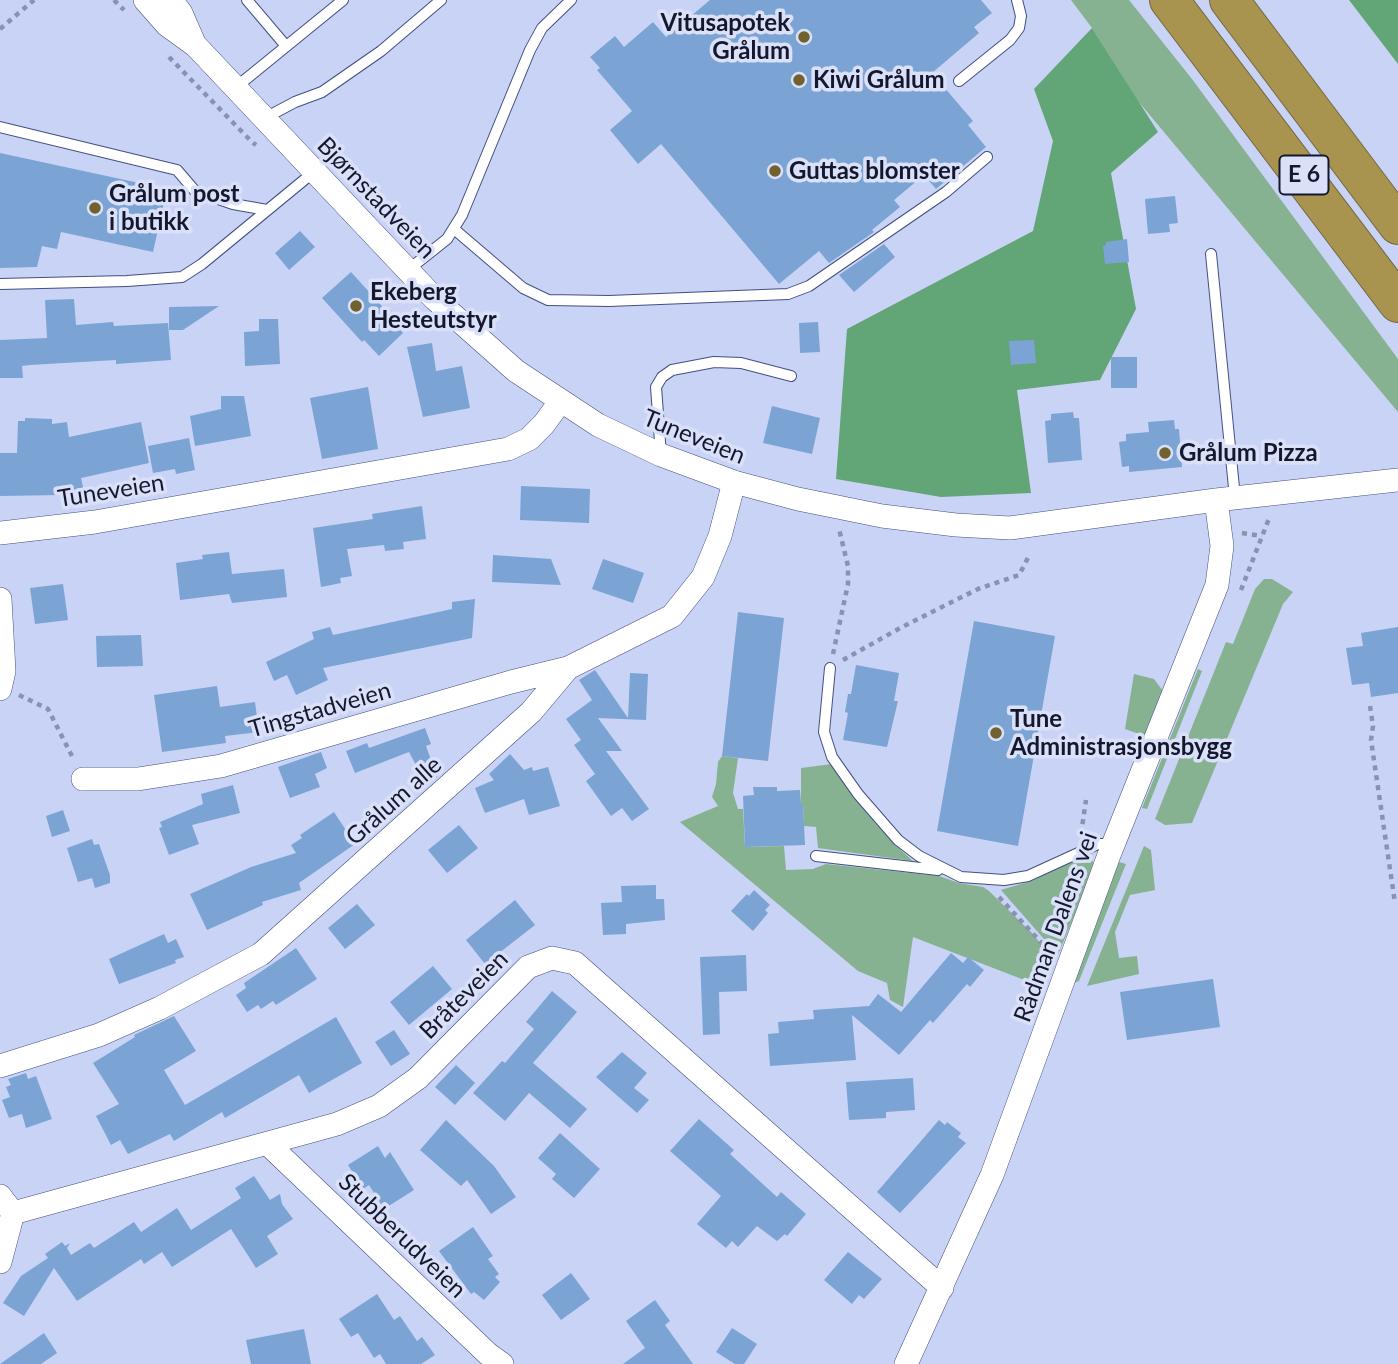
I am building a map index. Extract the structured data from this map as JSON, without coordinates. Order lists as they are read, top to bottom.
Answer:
{
  "streets": {
    "highway": ["E 6"],
    "street": [
      "Bjørnstadveien",
      "Tuneveien",
      "Tingstadveien",
      "Grålum alle",
      "Rådman Dalens vei",
      "Bråteveien",
      "Stubberudveien"
    ]
  },
  "crossings": [
    ["Bjørnstadveien", "Tuneveien"],
    ["Tuneveien", "Grålum alle"],
    ["Tuneveien", "Rådman Dalens vei"],
    ["Tingstadveien", "Grålum alle"],
    ["Rådman Dalens vei", "Bråteveien"],
    ["Bråteveien", "Stubberudveien"]
  ],
  "places": [
    "Vitusapotek Grålum",
    "Kiwi Grålum",
    "Guttas blomster",
    "Grålum post i butikk",
    "Ekeberg Hesteutstyr",
    "Grålum Pizza",
    "Tune Administrasjonsbygg"
  ]
}
